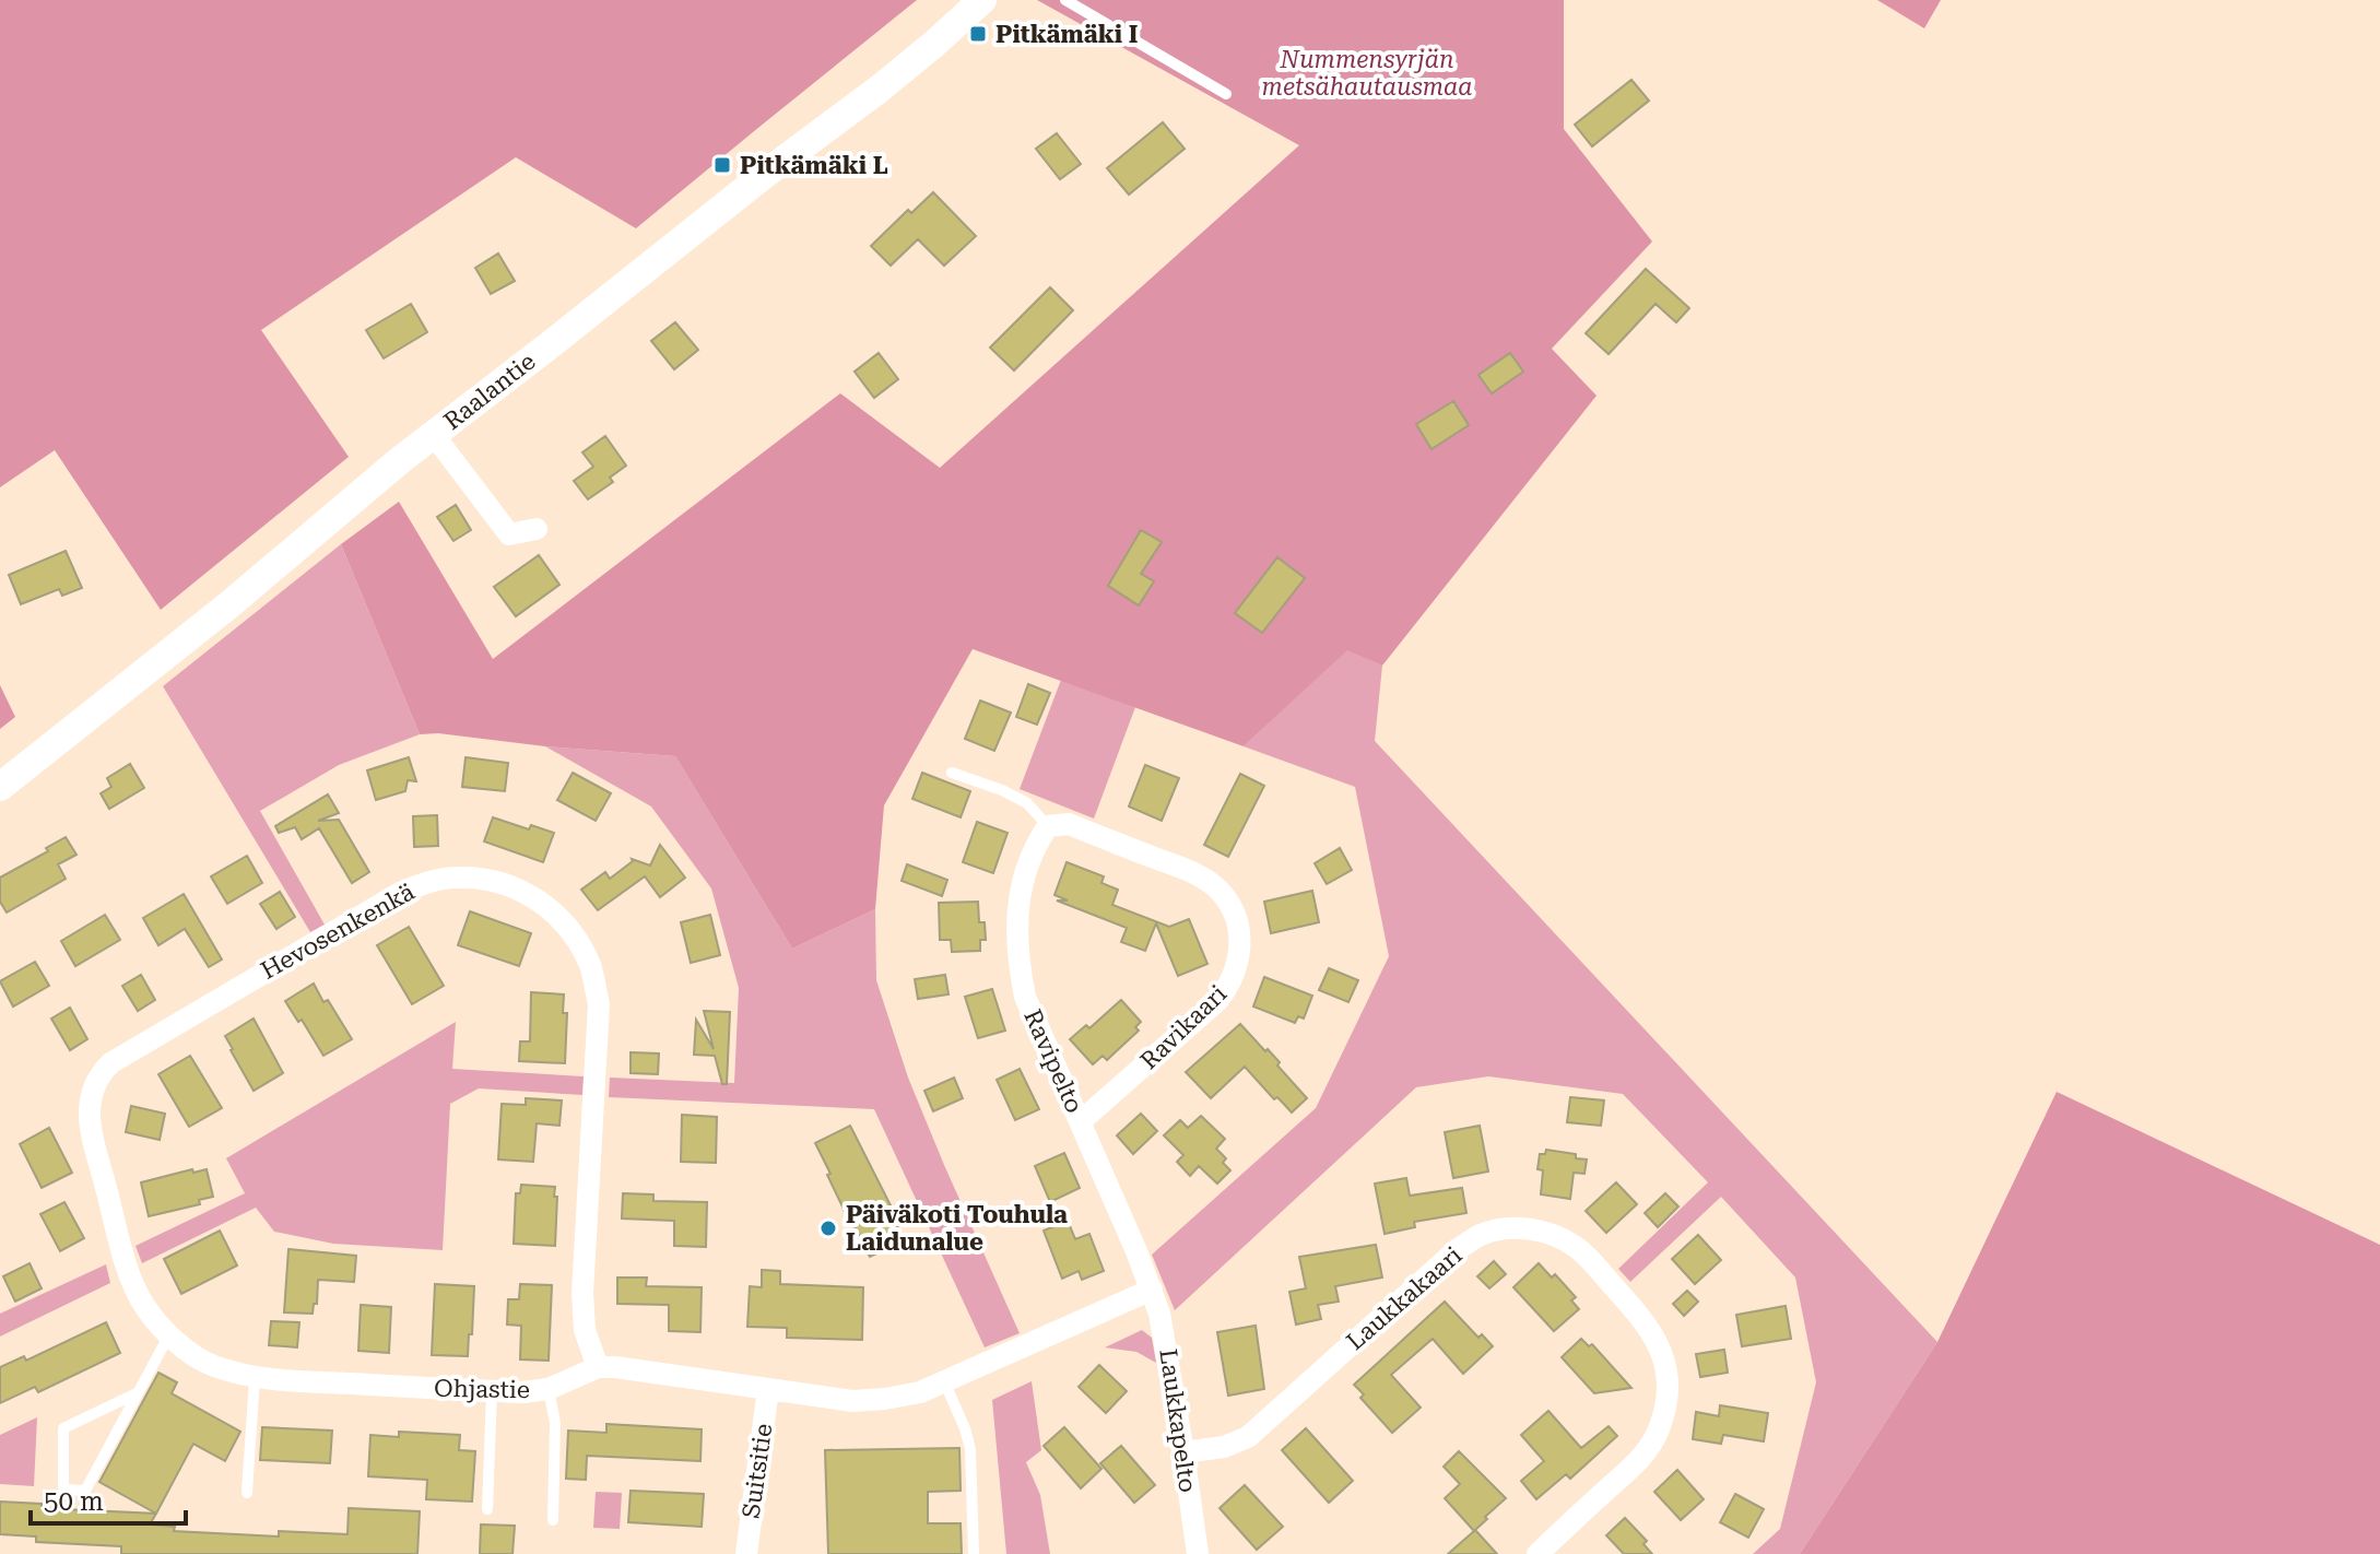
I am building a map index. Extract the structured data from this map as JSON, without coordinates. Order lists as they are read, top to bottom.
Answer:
{
  "streets": {
    "street": [
      "Raalantie",
      "Hevosenkenkä",
      "Ravikaari",
      "Ravipelto",
      "Laukkakaari",
      "Ohjastie",
      "Laukkapelto",
      "Suitsitie"
    ]
  },
  "crossings": [
    ["Hevosenkenkä", "Ohjastie"],
    ["Ravikaari", "Ravipelto"],
    ["Ravipelto", "Ohjastie"],
    ["Ravipelto", "Laukkapelto"],
    ["Laukkakaari", "Laukkapelto"],
    ["Ohjastie", "Laukkapelto"],
    ["Ohjastie", "Suitsitie"]
  ],
  "parks": ["Nummensyrjän metsähautausmaa"],
  "places": {
    "transit": ["Pitkämäki I", "Pitkämäki L"],
    "other": ["Päiväkoti Touhula Laidunalue"]
  },
  "scale_bar": "50 m"
}
